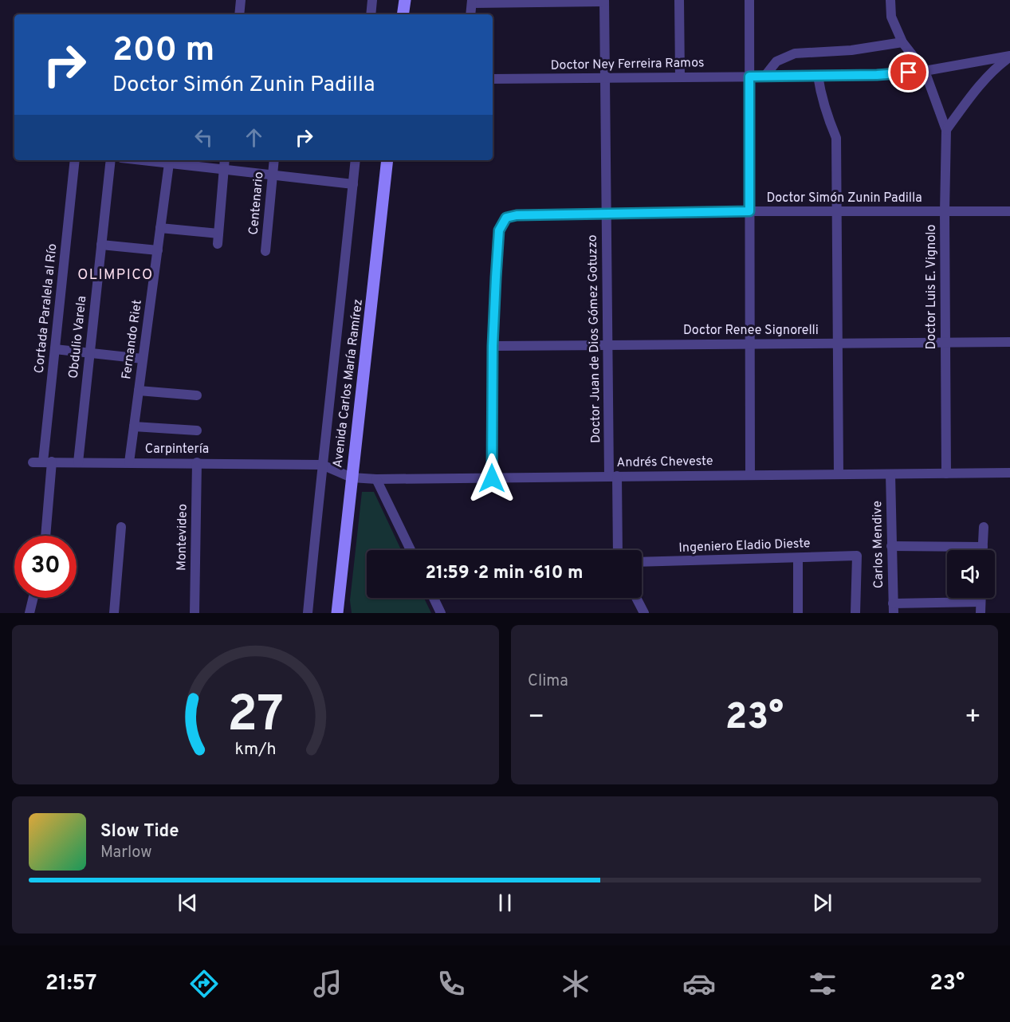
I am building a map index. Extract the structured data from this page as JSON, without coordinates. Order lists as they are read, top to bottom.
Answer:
{
  "streets": {
    "street": [
      "Doctor Ney Ferreira Ramos",
      "Doctor Simón Zunin Padilla",
      "Centenario",
      "Doctor Luis E. Vignolo",
      "Cortada Paralela al Río",
      "Doctor Renee Signorelli",
      "Obdulio Varela",
      "Doctor Juan de Dios Gómez Gotuzzo",
      "Fernando Riet",
      "Avenida Carlos María Ramírez",
      "Carpintería",
      "Andrés Cheveste",
      "Montevideo",
      "Carlos Mendive",
      "Ingeniero Eladio Dieste"
    ]
  },
  "crossings": [
    ["Doctor Ney Ferreira Ramos", "Doctor Luis E. Vignolo"],
    ["Doctor Ney Ferreira Ramos", "Doctor Juan de Dios Gómez Gotuzzo"],
    ["Doctor Simón Zunin Padilla", "Doctor Luis E. Vignolo"],
    ["Doctor Simón Zunin Padilla", "Doctor Renee Signorelli"],
    ["Doctor Simón Zunin Padilla", "Doctor Juan de Dios Gómez Gotuzzo"],
    ["Doctor Luis E. Vignolo", "Doctor Renee Signorelli"],
    ["Doctor Luis E. Vignolo", "Andrés Cheveste"],
    ["Cortada Paralela al Río", "Carpintería"],
    ["Doctor Renee Signorelli", "Doctor Juan de Dios Gómez Gotuzzo"],
    ["Obdulio Varela", "Carpintería"],
    ["Doctor Juan de Dios Gómez Gotuzzo", "Andrés Cheveste"],
    ["Fernando Riet", "Carpintería"],
    ["Avenida Carlos María Ramírez", "Carpintería"],
    ["Avenida Carlos María Ramírez", "Andrés Cheveste"],
    ["Carpintería", "Andrés Cheveste"],
    ["Carpintería", "Montevideo"],
    ["Andrés Cheveste", "Carlos Mendive"]
  ],
  "districts": ["OLIMPICO"],
  "page": {
    "turn": ["200 m", "Doctor Simón Zunin Padilla"],
    "limit": "30",
    "trip": "21:59 · 2 min · 610 m",
    "tile": "Clima",
    "heat": ["−", "23°", "+"],
    "song": ["Slow Tide", "Marlow"],
    "tabs": ["21:57", "23°"],
    "gauge": ["27", "km/h"]
  }
}
